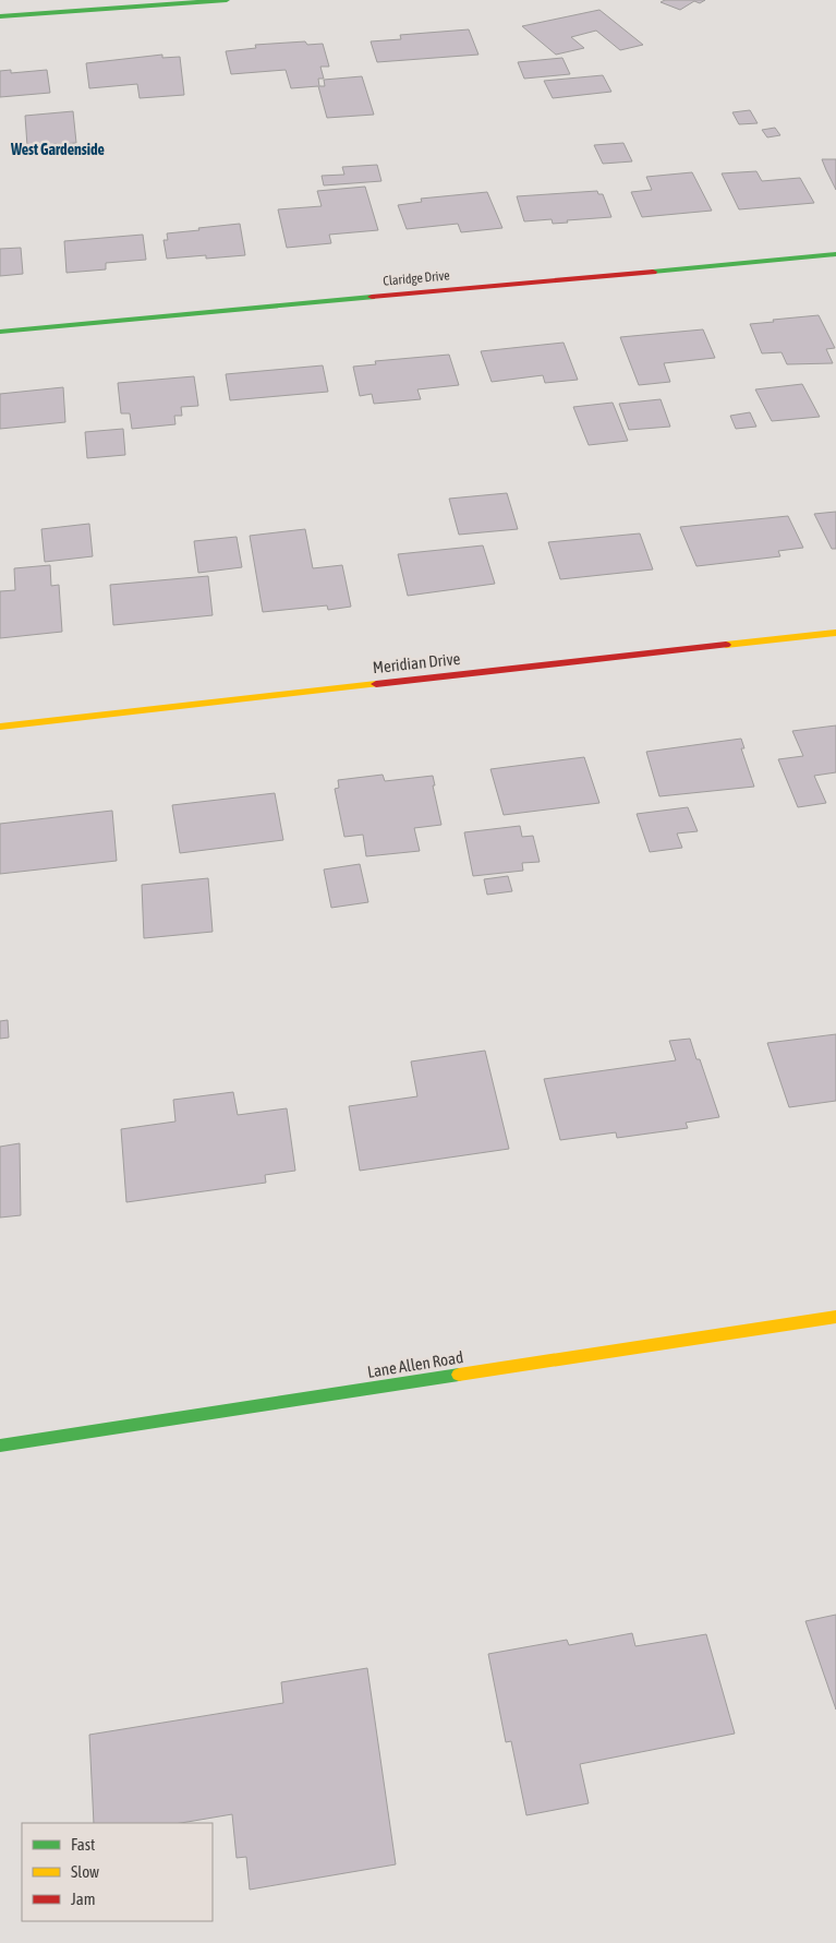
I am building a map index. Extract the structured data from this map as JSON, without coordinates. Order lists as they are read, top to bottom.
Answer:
{
  "streets": {
    "street": ["Claridge Drive", "Meridian Drive", "Lane Allen Road"]
  },
  "districts": ["West Gardenside"],
  "legend": ["Fast", "Slow", "Jam"]
}
